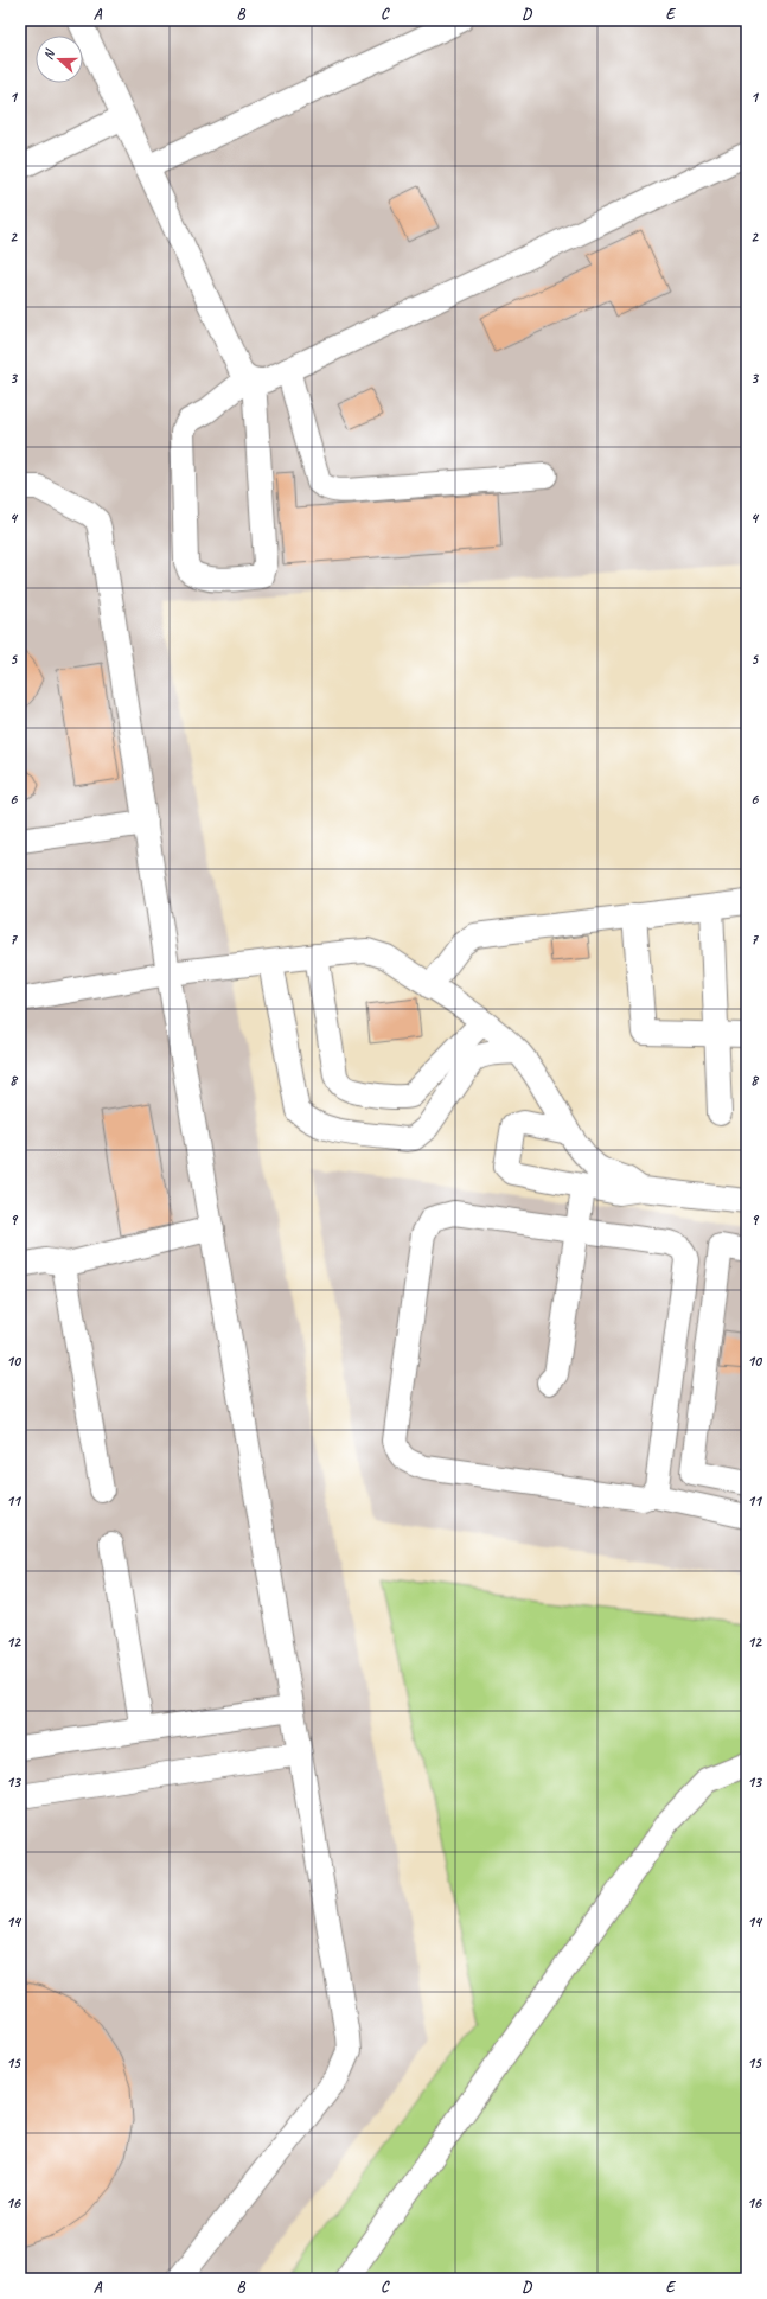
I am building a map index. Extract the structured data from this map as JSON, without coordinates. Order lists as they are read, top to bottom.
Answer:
{
  "north": "left",
  "grid": {
    "columns": [
      "A",
      "B",
      "C",
      "D",
      "E"
    ],
    "rows": [
      "1",
      "2",
      "3",
      "4",
      "5",
      "6",
      "7",
      "8",
      "9",
      "10",
      "11",
      "12",
      "13",
      "14",
      "15",
      "16"
    ]
  }
}
